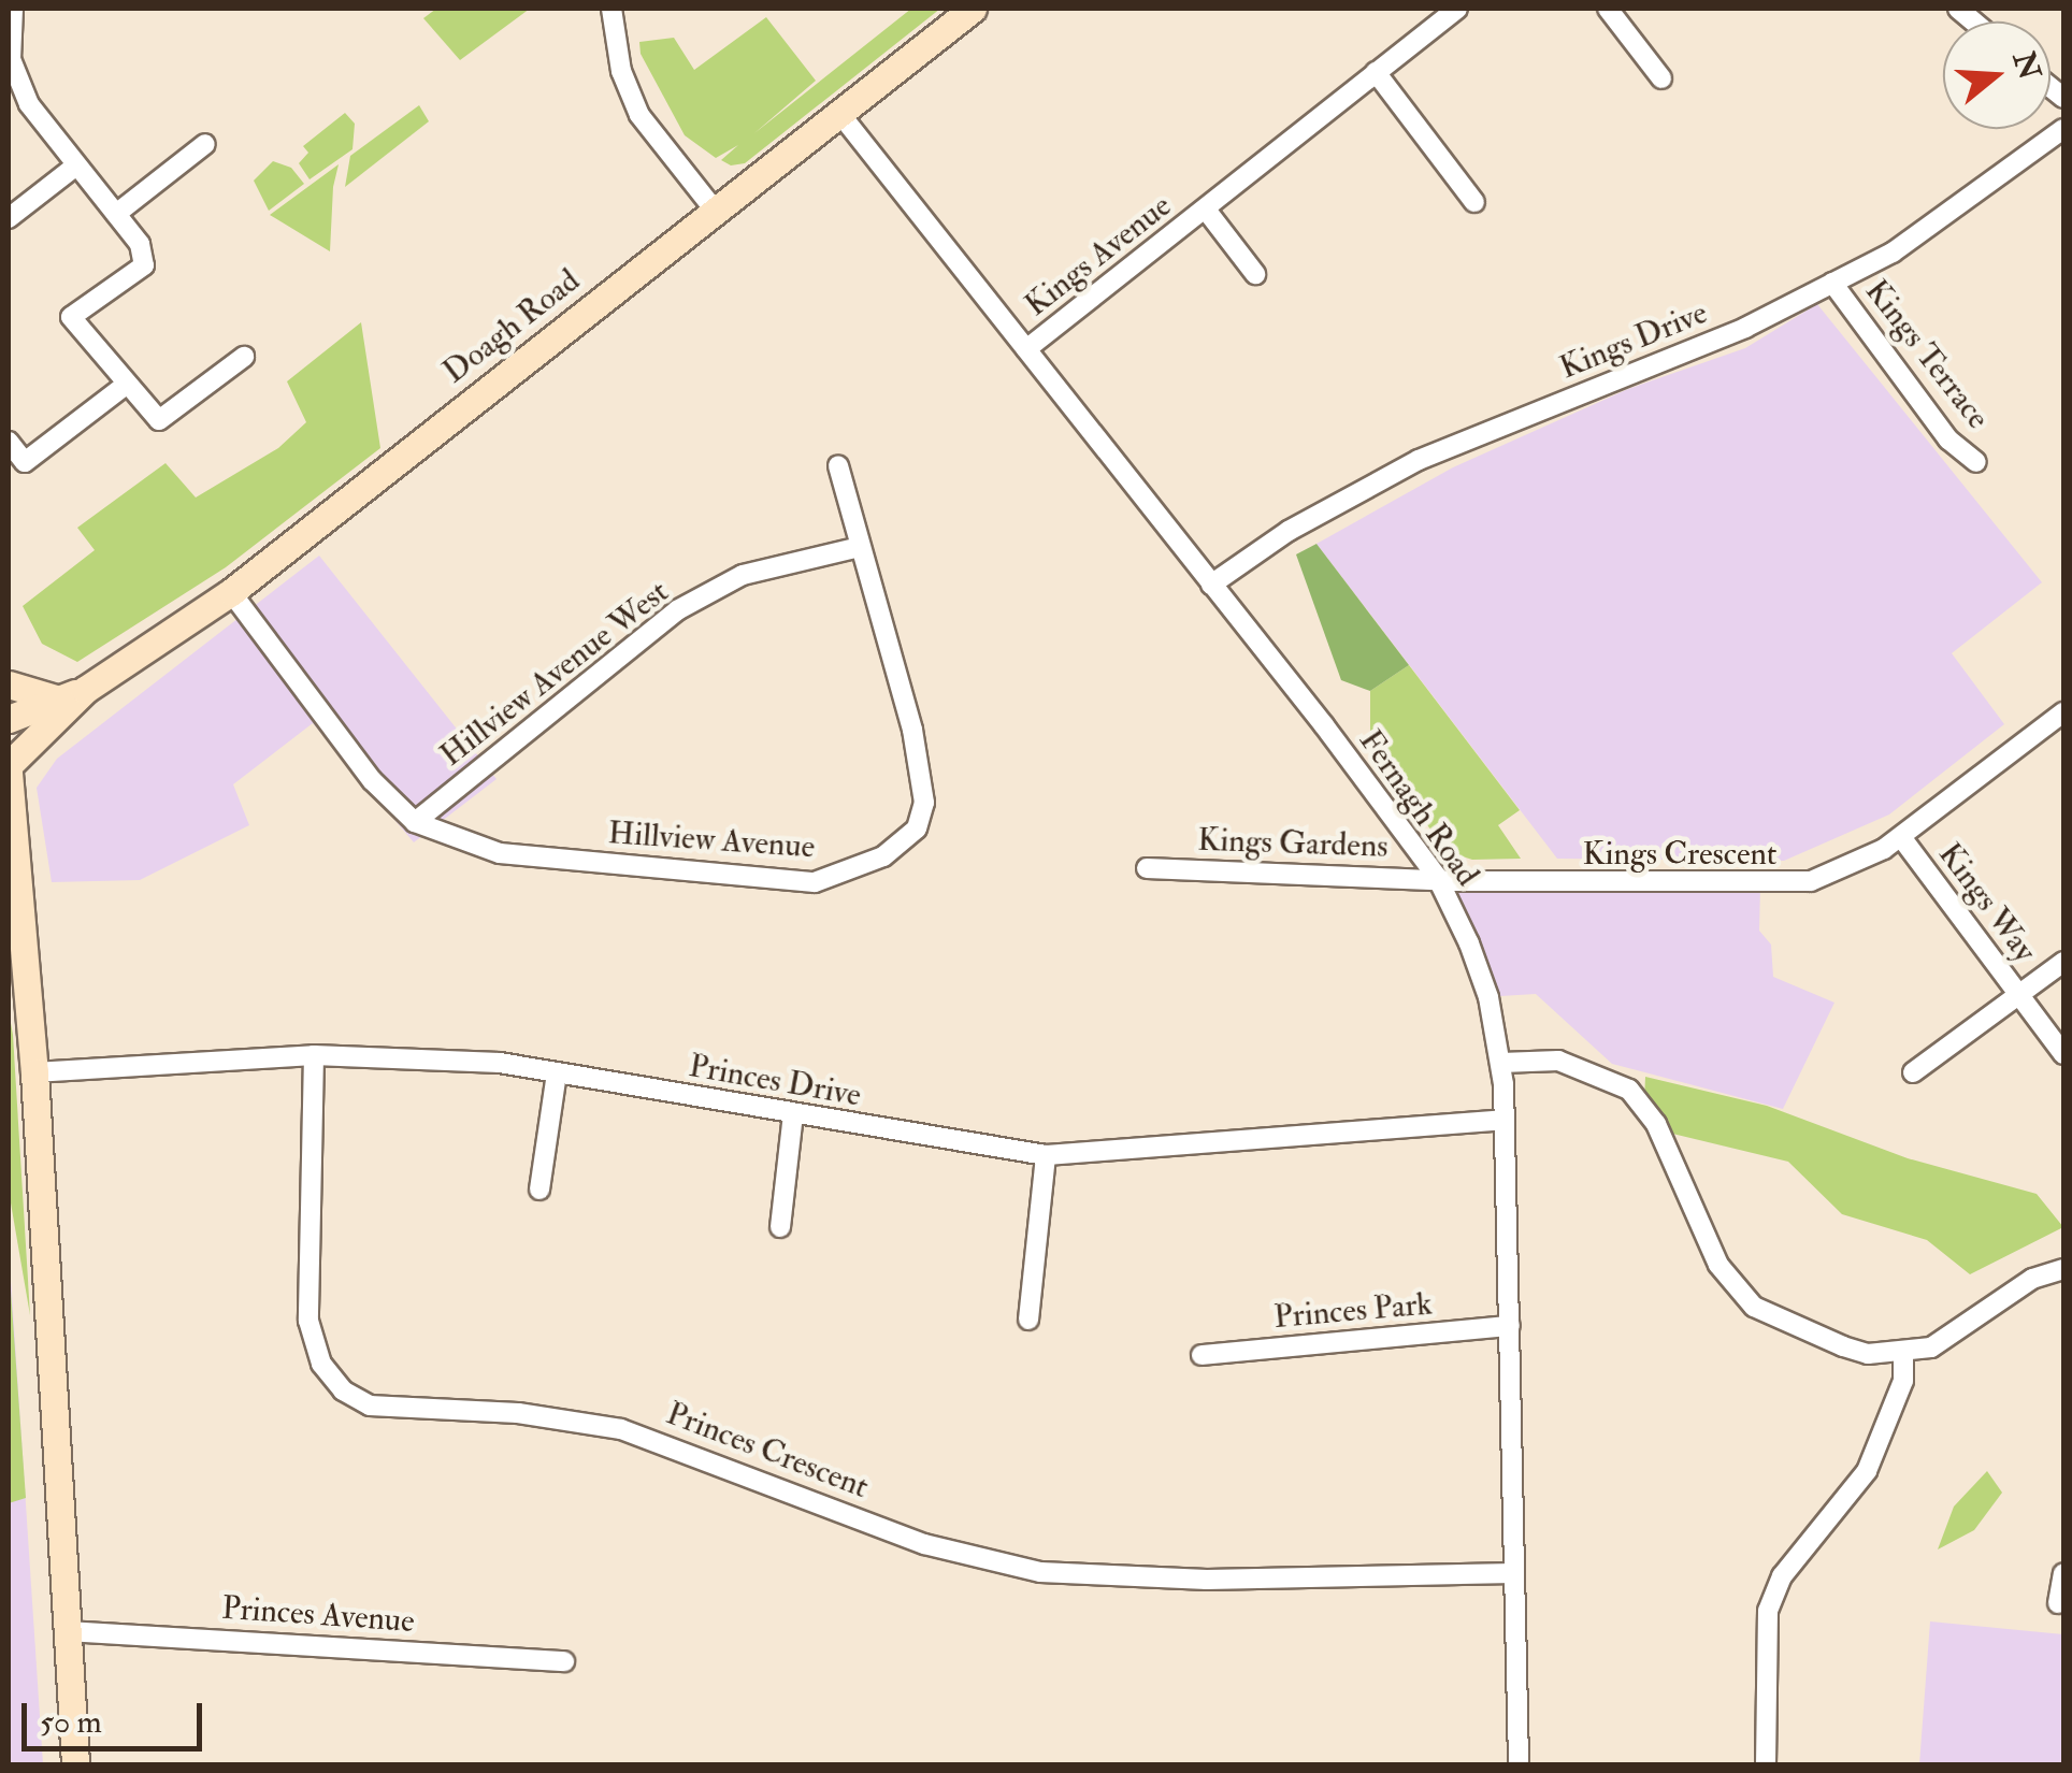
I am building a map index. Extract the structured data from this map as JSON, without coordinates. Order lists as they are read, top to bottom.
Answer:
{
  "streets": {
    "main road": ["Doagh Road"],
    "street": [
      "Kings Avenue",
      "Kings Drive",
      "Kings Terrace",
      "Hillview Avenue West",
      "Fernagh Road",
      "Hillview Avenue",
      "Kings Gardens",
      "Kings Crescent",
      "Kings Way",
      "Princes Drive",
      "Princes Park",
      "Princes Crescent",
      "Princes Avenue"
    ]
  },
  "crossings": [
    ["Kings Avenue", "Fernagh Road"],
    ["Doagh Road", "Fernagh Road"],
    ["Doagh Road", "Hillview Avenue"],
    ["Kings Drive", "Kings Terrace"],
    ["Kings Drive", "Fernagh Road"],
    ["Hillview Avenue West", "Hillview Avenue"],
    ["Fernagh Road", "Kings Gardens"],
    ["Fernagh Road", "Kings Crescent"],
    ["Fernagh Road", "Princes Drive"],
    ["Fernagh Road", "Princes Park"],
    ["Fernagh Road", "Princes Crescent"],
    ["Kings Gardens", "Kings Crescent"],
    ["Kings Crescent", "Kings Way"],
    ["Princes Drive", "Princes Crescent"]
  ],
  "scale_bar": "50 m",
  "north": "right"
}
